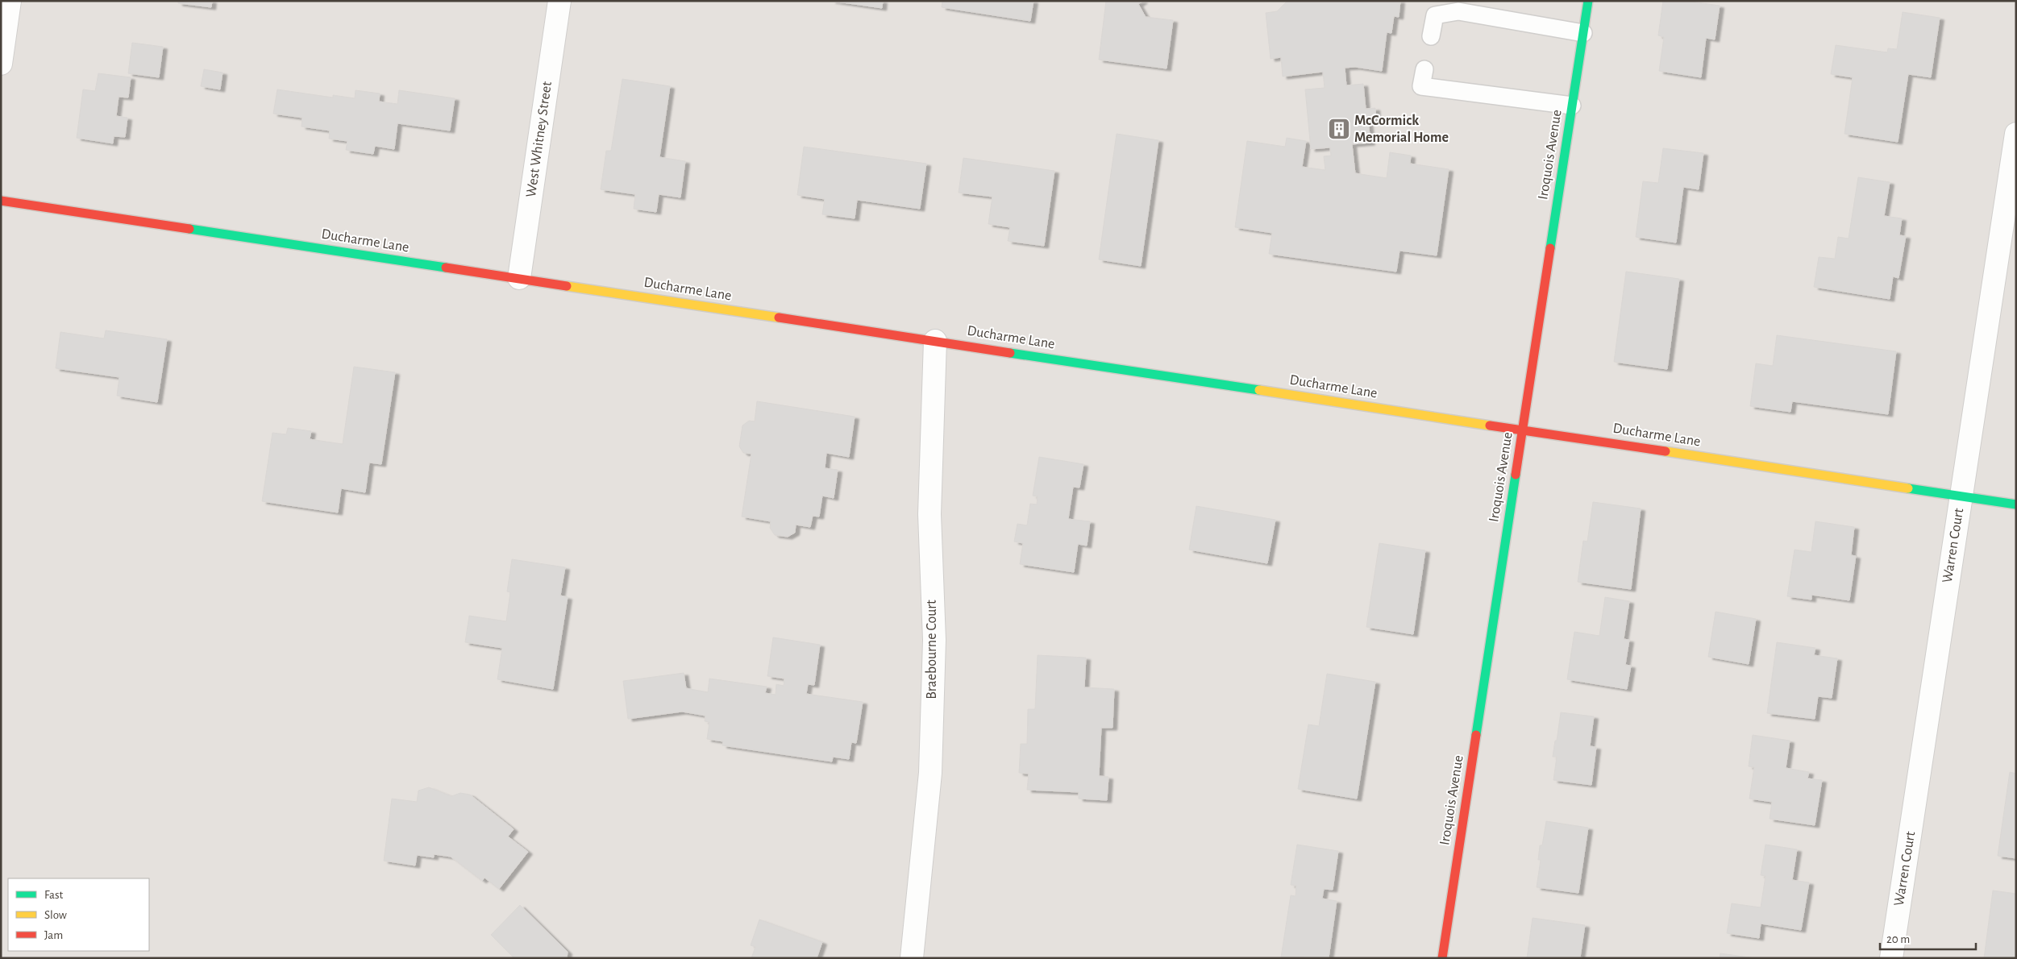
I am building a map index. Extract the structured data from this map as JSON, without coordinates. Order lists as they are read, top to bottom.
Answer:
{
  "streets": {
    "street": [
      "West Whitney Street",
      "Iroquois Avenue",
      "Ducharme Lane",
      "Warren Court",
      "Braebourne Court"
    ]
  },
  "crossings": [
    ["West Whitney Street", "Ducharme Lane"],
    ["Iroquois Avenue", "Ducharme Lane"],
    ["Ducharme Lane", "Warren Court"],
    ["Ducharme Lane", "Braebourne Court"]
  ],
  "places": {
    "building": ["McCormick Memorial Home"]
  },
  "legend": ["Fast", "Slow", "Jam"],
  "scale_bar": "20 m"
}
